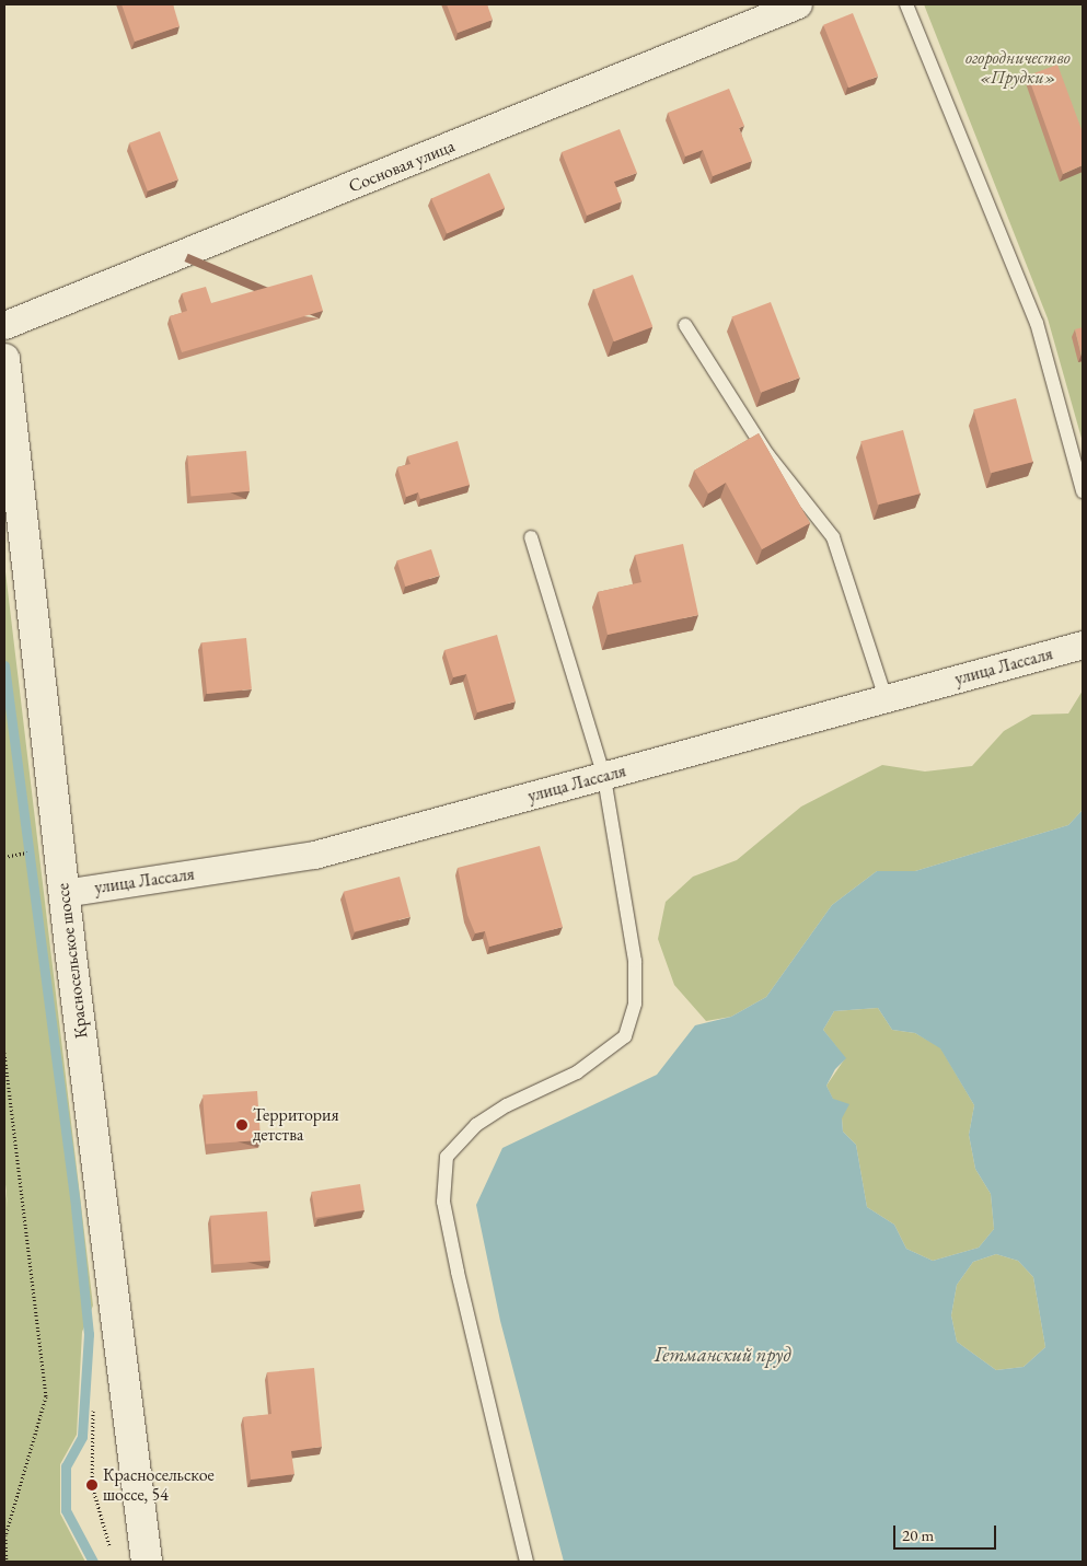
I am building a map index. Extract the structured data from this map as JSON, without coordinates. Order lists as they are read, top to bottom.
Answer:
{
  "streets": {
    "main road": ["Красносельское шоссе"],
    "street": ["Сосновая улица", "улица Лассаля"]
  },
  "crossings": [
    ["улица Лассаля", "Красносельское шоссе"]
  ],
  "water": ["Гетманский пруд"],
  "parks": ["огородничество «Прудки»"],
  "places": ["Территория детства", "Красносельское шоссе, 54"],
  "scale_bar": "20 m"
}
